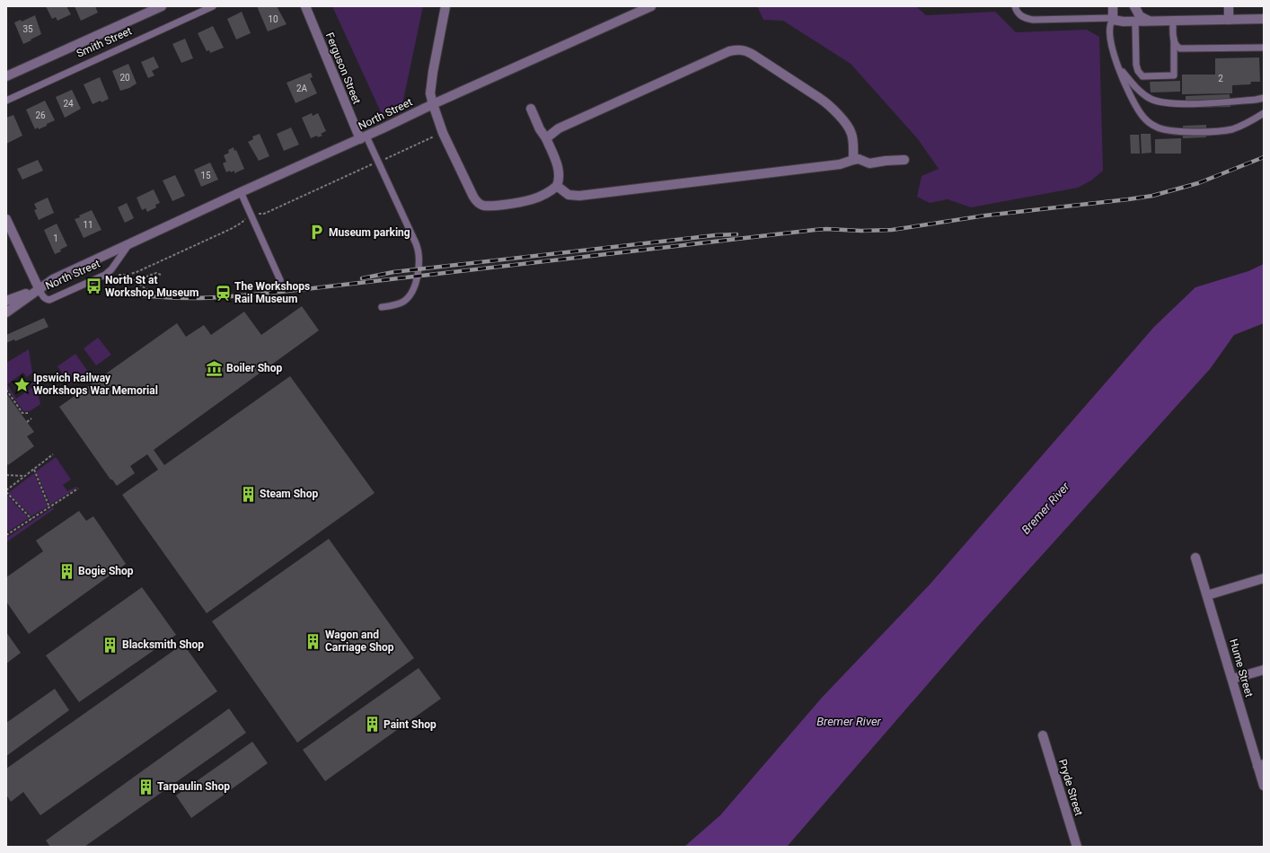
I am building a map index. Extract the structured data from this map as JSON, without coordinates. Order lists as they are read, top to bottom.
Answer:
{
  "streets": {
    "street": [
      "Smith Street",
      "Ferguson Street",
      "North Street",
      "Hume Street",
      "Pryde Street"
    ]
  },
  "crossings": [
    ["Ferguson Street", "North Street"]
  ],
  "water": ["Bremer River"],
  "places": {
    "parking": ["Museum parking"],
    "bus stop": ["North St at Workshop Museum"],
    "station": ["The Workshops Rail Museum"],
    "museum": ["Boiler Shop"],
    "place": ["Ipswich Railway Workshops War Memorial"],
    "building": [
      "Steam Shop",
      "Bogie Shop",
      "Wagon and Carriage Shop",
      "Blacksmith Shop",
      "Paint Shop",
      "Tarpaulin Shop"
    ]
  },
  "house_numbers": [
    "10",
    "35",
    "20",
    "2",
    "2A",
    "24",
    "26",
    "15",
    "11",
    "1"
  ]
}
